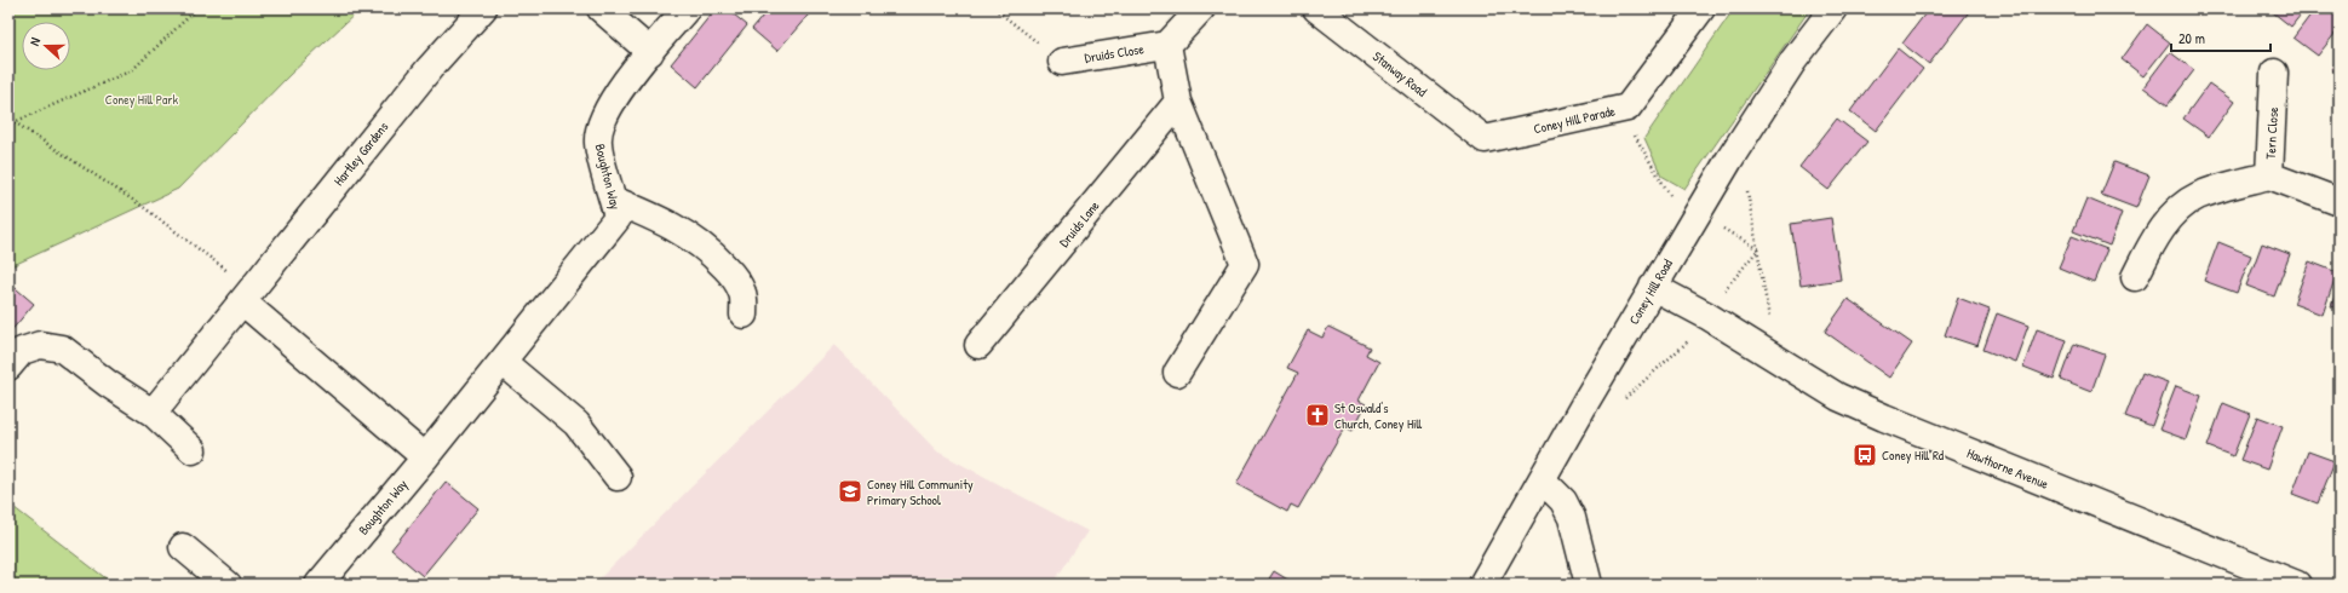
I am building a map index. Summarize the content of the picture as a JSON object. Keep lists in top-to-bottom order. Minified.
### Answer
{"streets":{"street":["Druids Close","Stanway Road","Coney Hill Parade","Tern Close","Hartley Gardens","Boughton Way","Druids Lane","Coney Hill Road","Hawthorne Avenue"]},"crossings":[["Stanway Road","Coney Hill Parade"],["Coney Hill Road","Hawthorne Avenue"]],"parks":["Coney Hill Park"],"places":{"church":["St Oswald's Church, Coney Hill"],"bus stop":["Coney Hill Rd"],"school or university":["Coney Hill Community Primary School"]},"scale_bar":"20 m","north":"left"}
